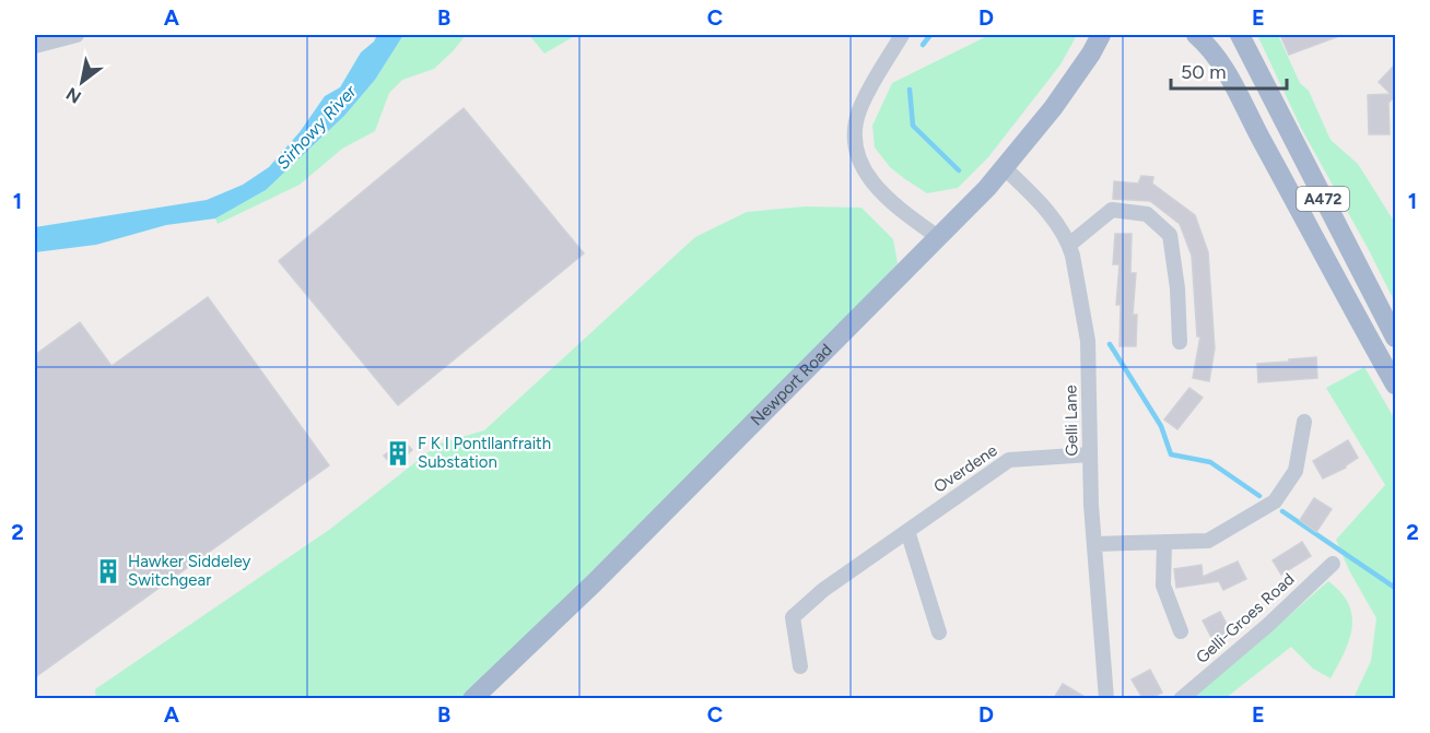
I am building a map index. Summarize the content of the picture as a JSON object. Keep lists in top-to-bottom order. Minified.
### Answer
{"streets":{"main road":["A472","Newport Road"],"street":["Gelli Lane","Overdene","Gelli-Groes Road"]},"crossings":[["Newport Road","Gelli Lane"],["Gelli Lane","Overdene"]],"water":["Sirhowy River"],"places":{"building":["F K I Pontllanfraith Substation","Hawker Siddeley Switchgear"]},"scale_bar":"50 m","north":"bottom left","grid":{"columns":["A","B","C","D","E"],"rows":["1","2"]}}
